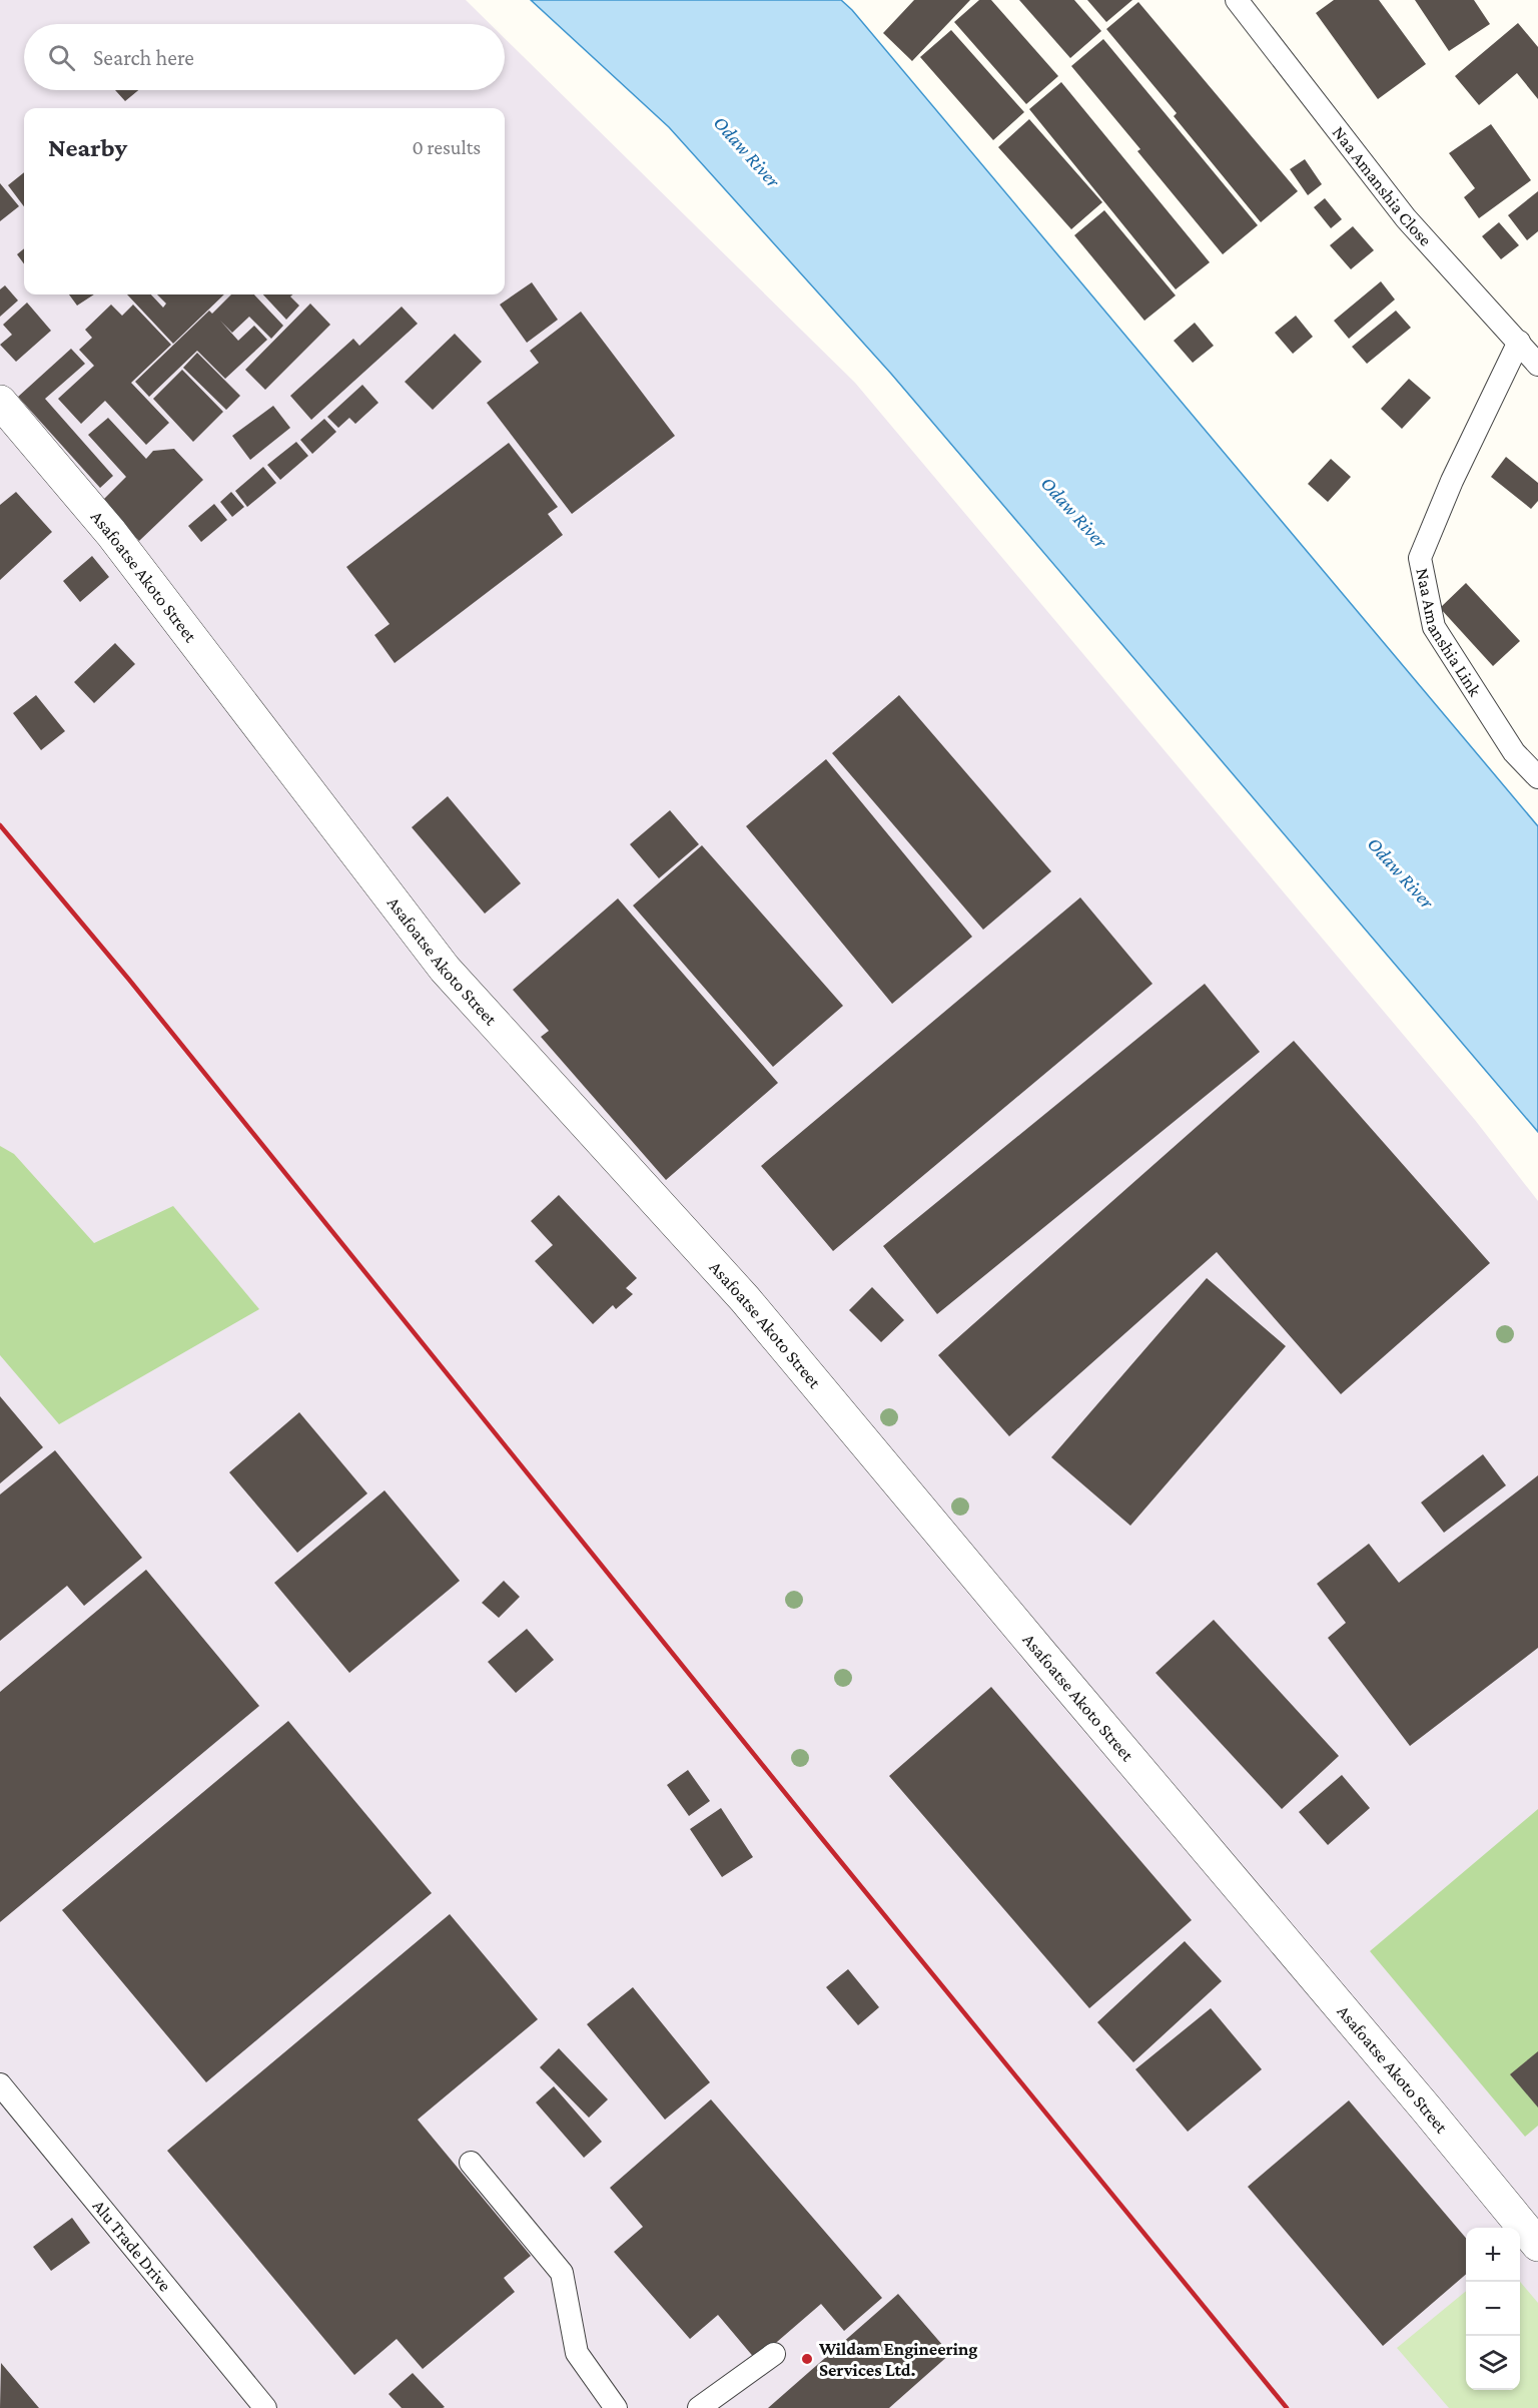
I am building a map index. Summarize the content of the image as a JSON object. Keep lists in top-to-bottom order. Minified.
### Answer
{"streets":{"street":["Asafoatse Akoto Street"],"lane":["Naa Amanshia Close","Naa Amanshia Link","Alu Trade Drive"]},"crossings":[["Naa Amanshia Close","Naa Amanshia Link"]],"water":["Odaw River"],"places":["Wildam Engineering Services Ltd."],"page":{"search":"Search here","heading":["Nearby","0 results"],"map_buttons":["+","−"]}}
